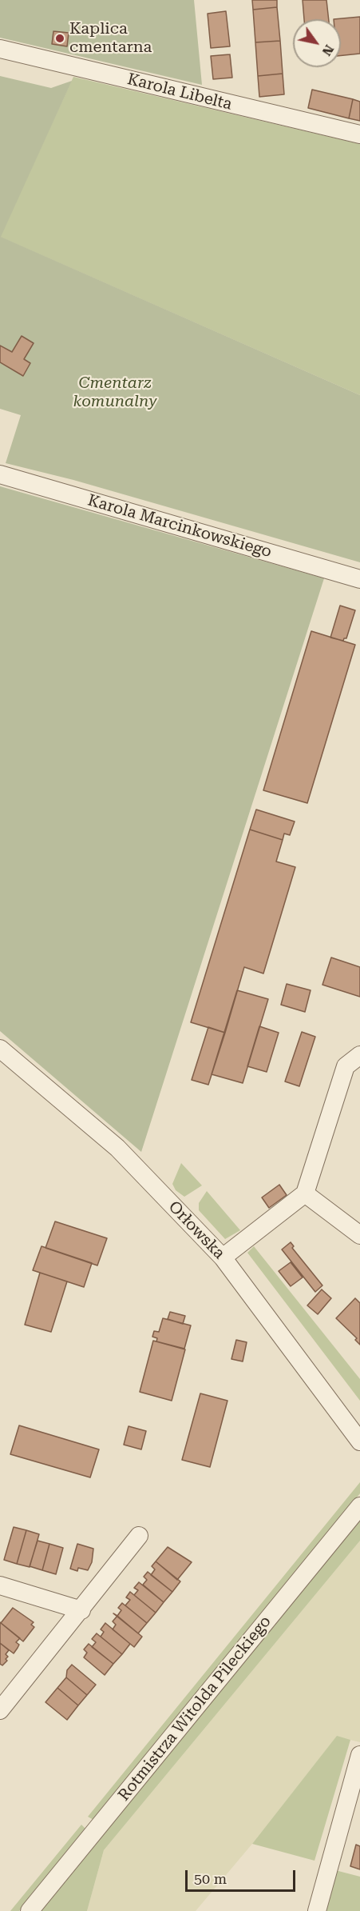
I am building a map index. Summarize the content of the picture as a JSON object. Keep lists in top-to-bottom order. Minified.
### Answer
{"streets":{"street":["Karola Libelta","Karola Marcinkowskiego","Orłowska","Rotmistrza Witolda Pileckiego"]},"parks":["Cmentarz komunalny"],"places":["Kaplica cmentarna"],"scale_bar":"50 m","north":"bottom right"}
